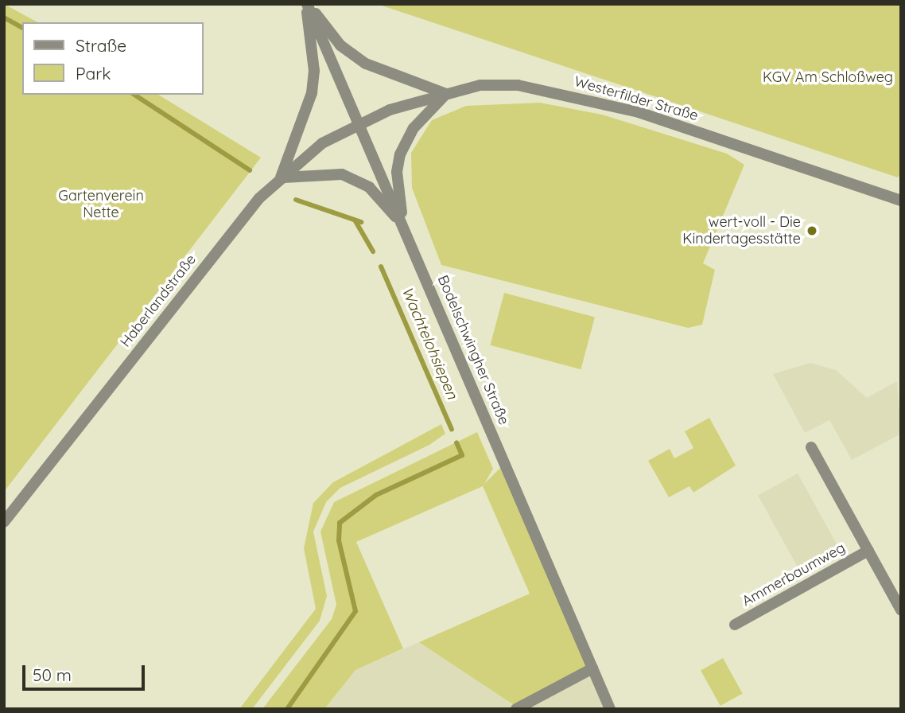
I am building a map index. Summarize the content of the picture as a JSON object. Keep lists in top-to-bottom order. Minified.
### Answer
{"streets":{"street":["Westerfilder Straße","Haberlandstraße","Bodelschwingher Straße","Ammerbaumweg"]},"crossings":[["Westerfilder Straße","Haberlandstraße"],["Westerfilder Straße","Bodelschwingher Straße"],["Haberlandstraße","Bodelschwingher Straße"]],"water":["Wachtelohsiepen"],"parks":["KGV Am Schloßweg","Gartenverein Nette"],"places":["wert-voll - Die Kindertagesstätte"],"legend":["Straße","Park"],"scale_bar":"50 m"}
